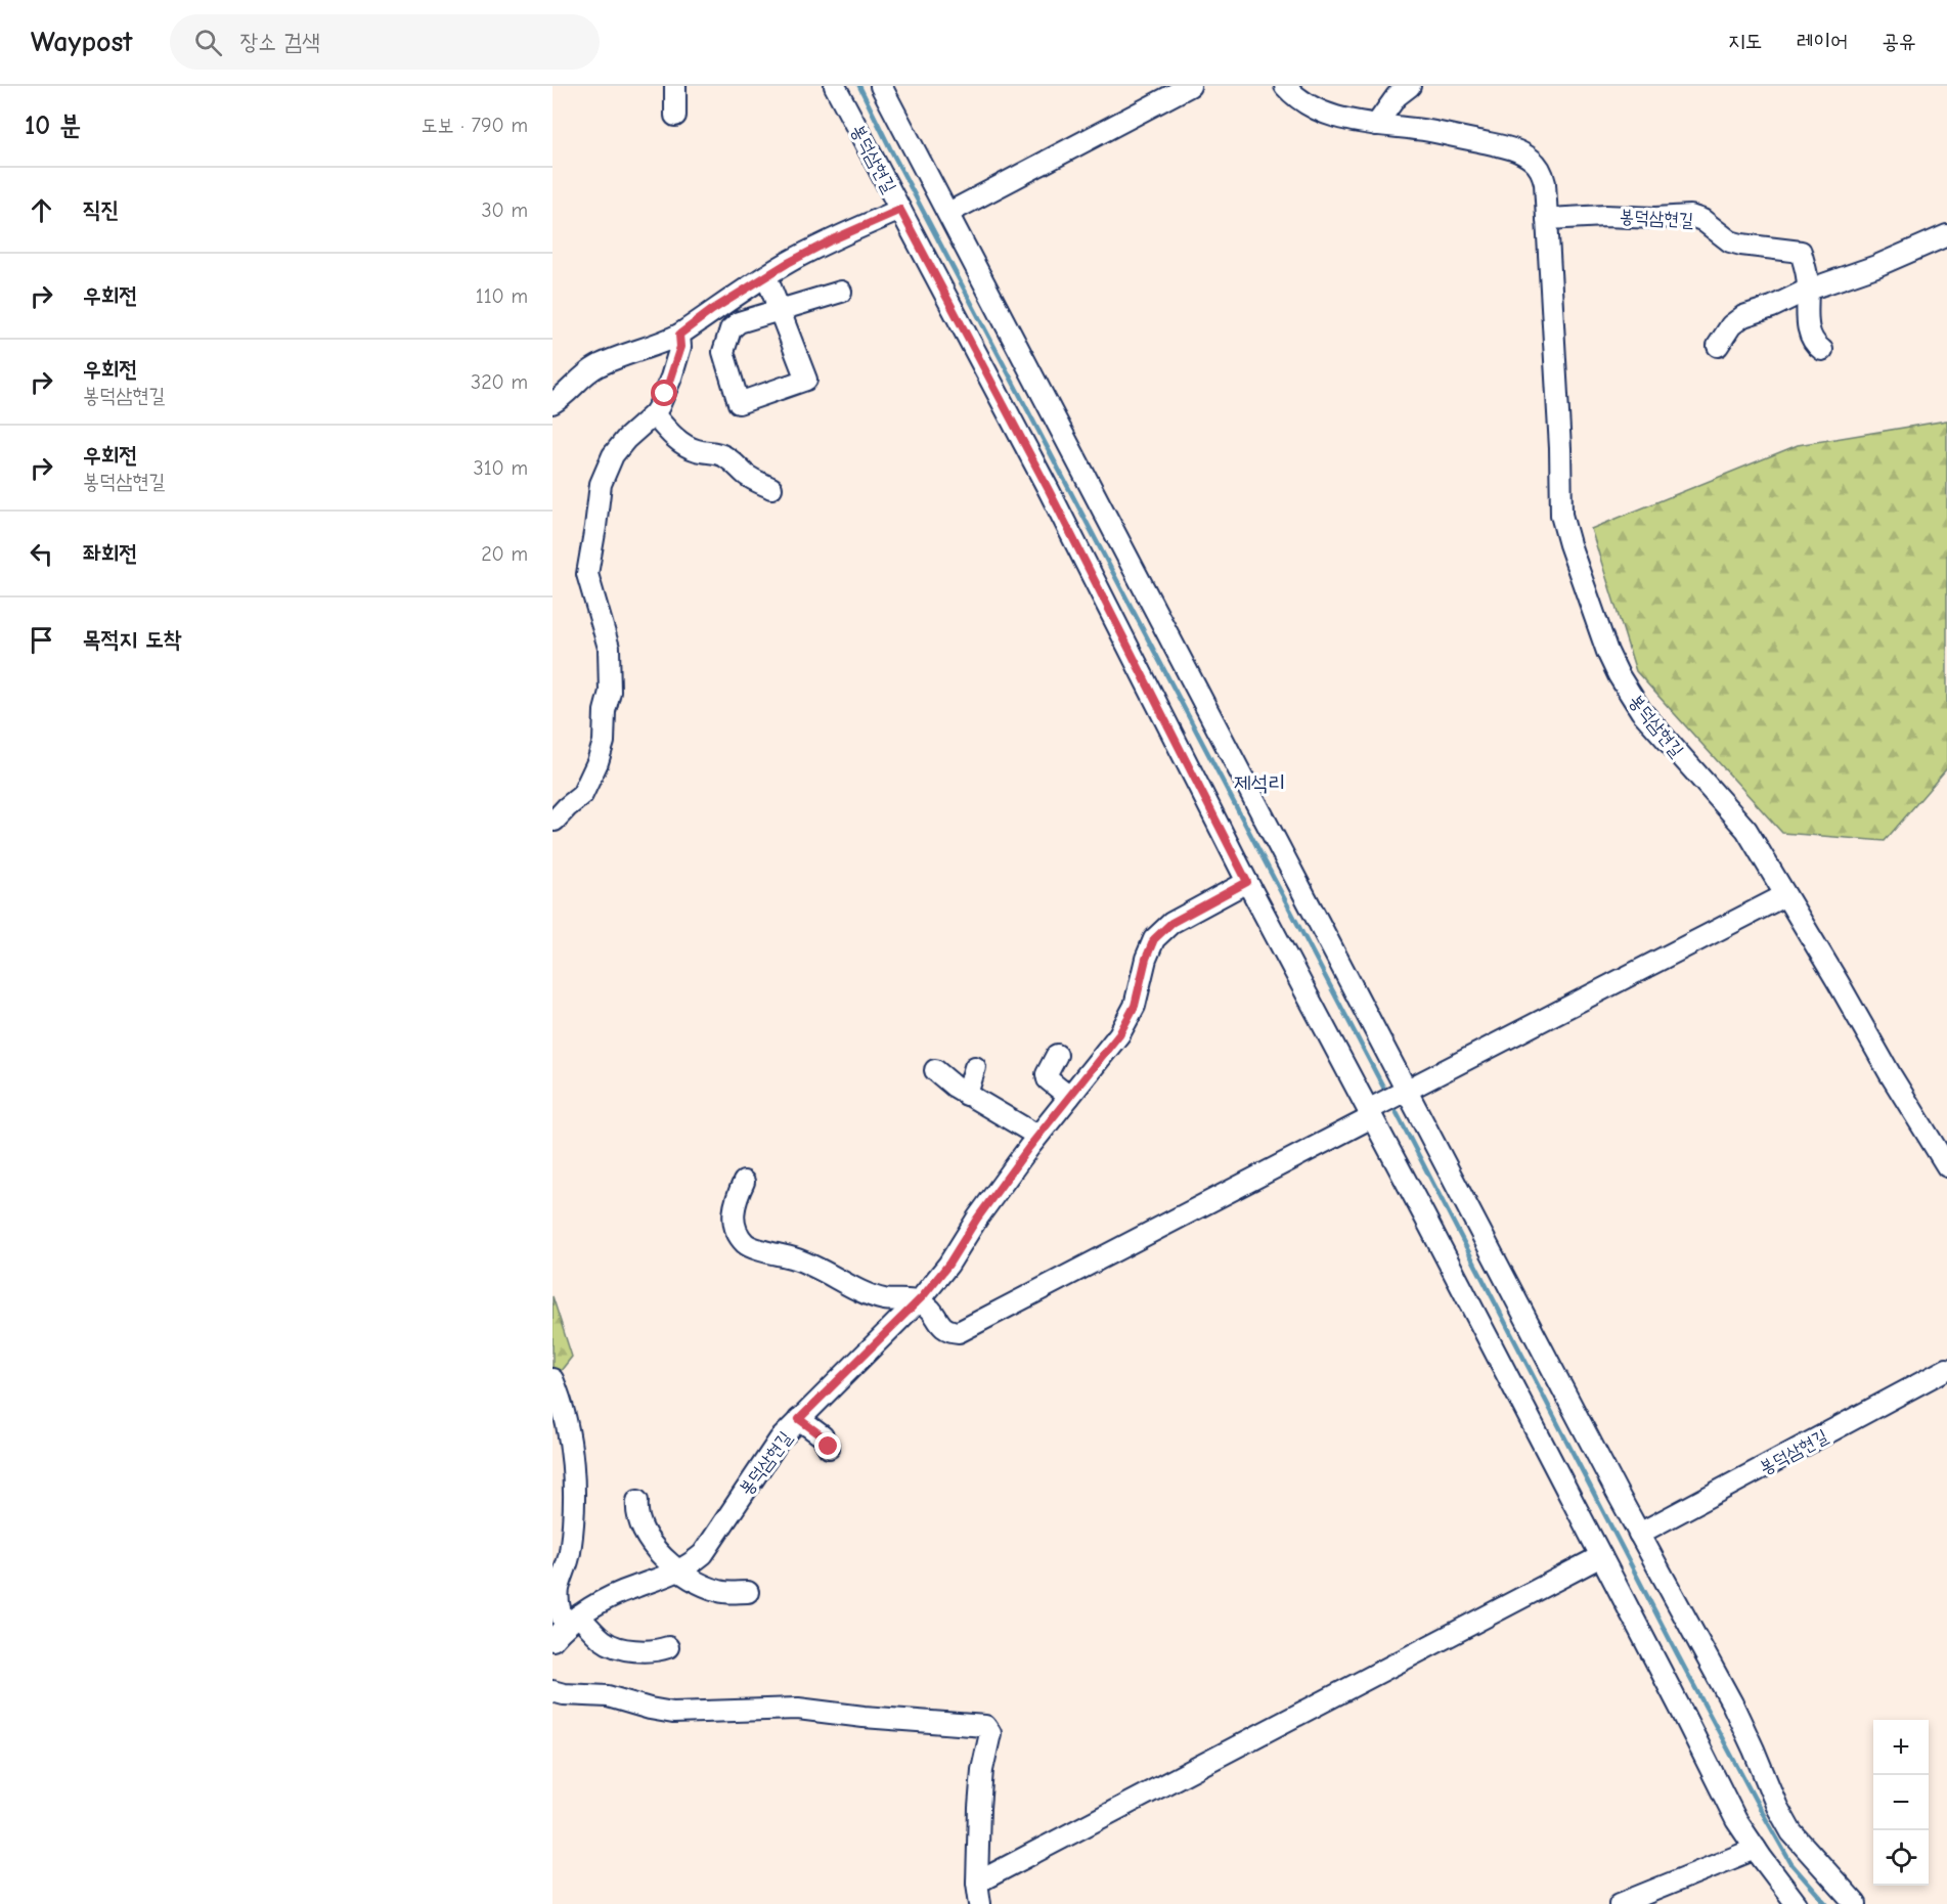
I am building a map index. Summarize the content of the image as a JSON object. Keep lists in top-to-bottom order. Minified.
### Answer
{"streets":{"street":["봉덕삼현길"]},"districts":["제석리"],"page":{"header":"Waypost","search":"장소 검색","nav":["지도","레이어","공유"],"heading":["10 분","도보 · 790 m"],"list":[["직진","30 m"],["우회전","110 m"],["우회전","봉덕삼현길","320 m"],["우회전","봉덕삼현길","310 m"],["좌회전","20 m"],"목적지 도착"],"map_buttons":["+","−"]}}
